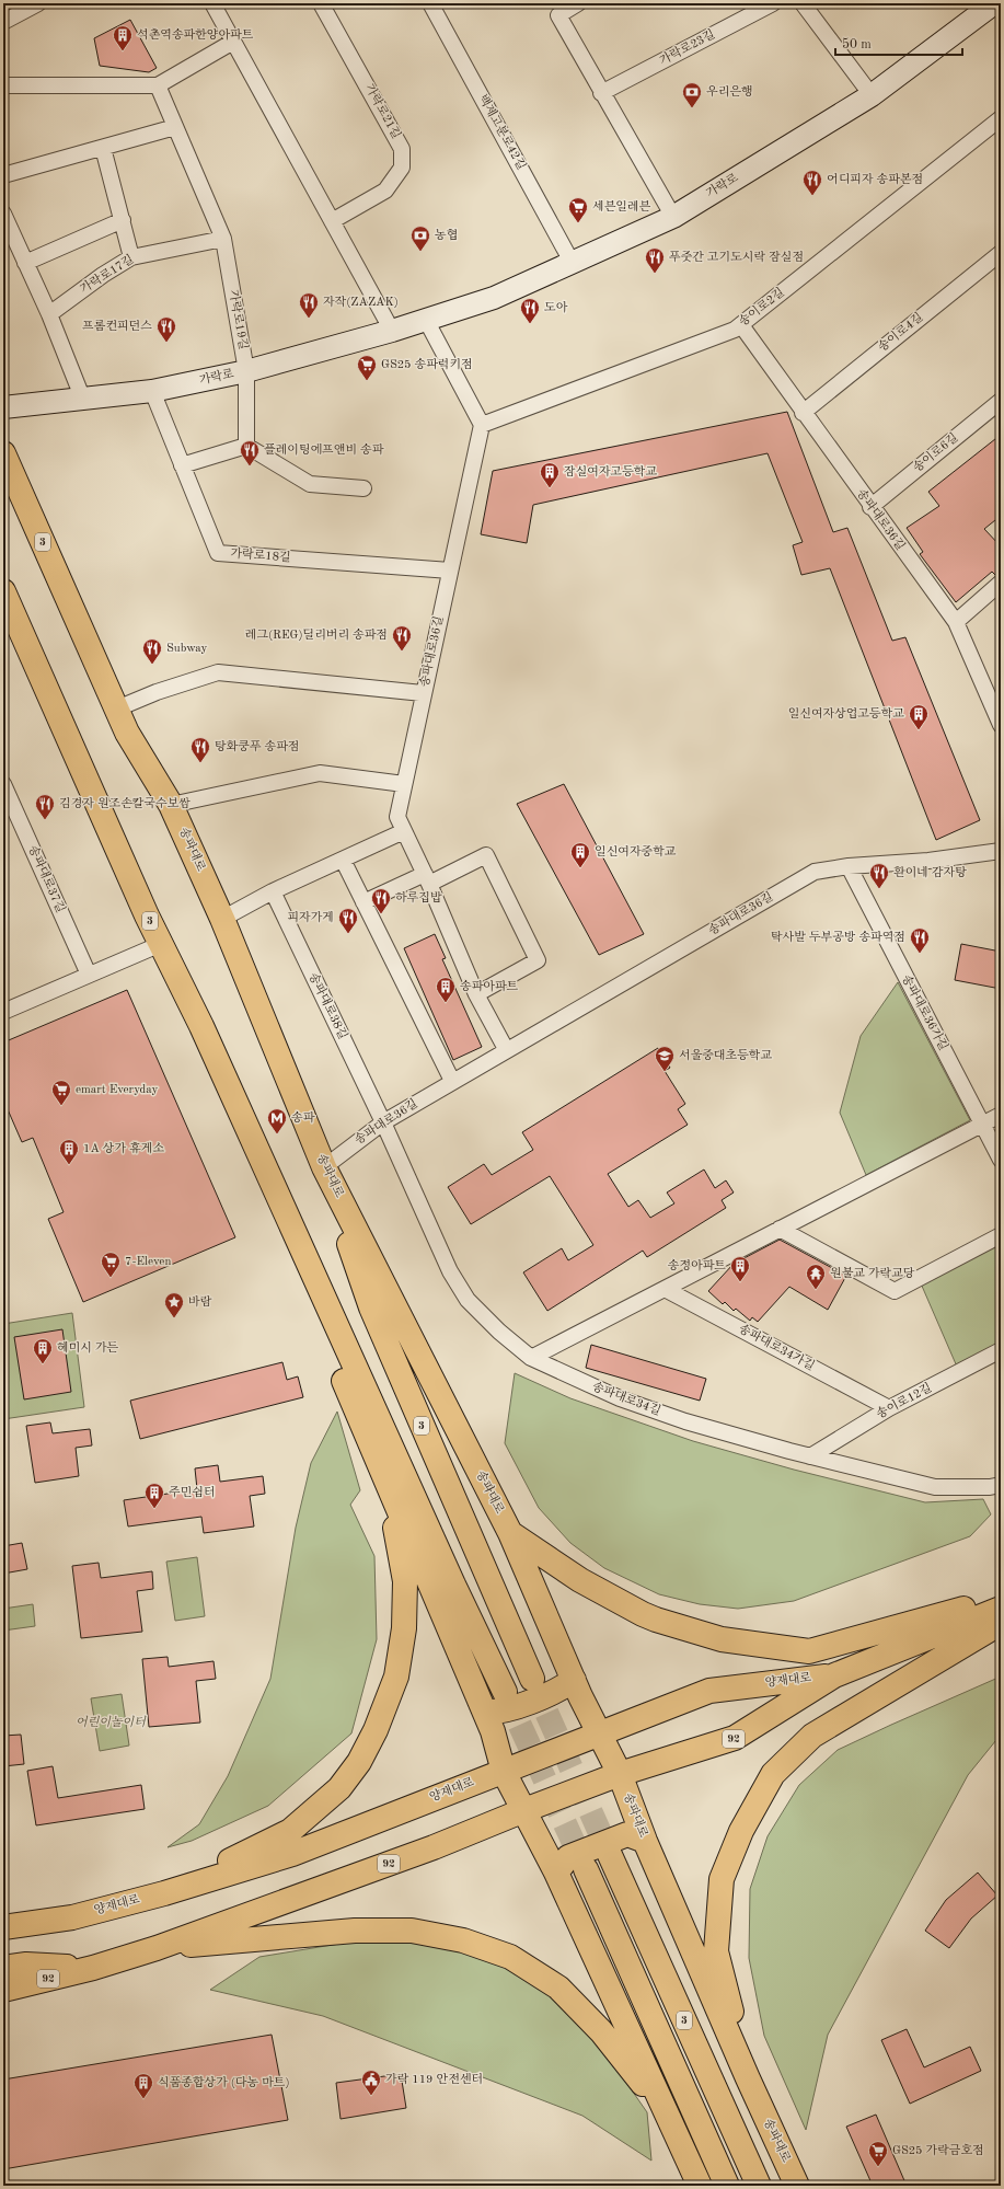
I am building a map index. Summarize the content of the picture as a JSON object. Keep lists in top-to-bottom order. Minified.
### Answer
{"streets":{"main road":["3","송파대로","양재대로","92"],"street":["가락로23길","가락로21길","백제고분로42길","가락로","가락로17길","송이로2길","가락로19길","송이로4길","송이로6길","송파대로36길","가락로18길","송파대로37길","송파대로38길","송파대로36가길","송파대로34가길","송파대로34길","송이로12길"]},"crossings":[["백제고분로42길","가락로"],["가락로","가락로19길"],["가락로","가락로18길"],["가락로17길","가락로19길"],["송이로2길","송파대로36길"],["송이로4길","송파대로36길"],["송이로6길","송파대로36길"],["송파대로36길","3"],["송파대로36길","가락로18길"],["송파대로36길","송파대로"],["송파대로36길","송파대로38길"],["송파대로36길","송파대로36가길"],["송파대로36길","송파대로34길"],["3","송파대로"],["송파대로","양재대로"],["송파대로38길","송파대로34길"],["송파대로34가길","송이로12길"],["송파대로34길","송이로12길"]],"parks":["어린이놀이터"],"places":{"building":["석촌역송파한양아파트","잠실여자고등학교","일신여자상업고등학교","일신여자중학교","송파아파트","1A 상가 휴게소","송정아파트","헤미시 가든","주민쉼터","식품종합상가 (다농 마트)"],"bank":["우리은행","농협"],"restaurant":["어디피자 송파본점","푸줏간 고기도시락 잠실점","자작(ZAZAK)","도아","프롬컨피던스","플레이팅에프앤비 송파","레그(REG)딜리버리 송파점","Subway","탕화쿵푸 송파점","김경자 원조손칼국수보쌈","환이네 감자탕","하루집밥","피자가게","탁사발 두부공방 송파역점"],"supermarket":["세븐일레븐","GS25 송파럭키점","emart Everyday","7-Eleven","GS25 가락금호점"],"school or university":["서울중대초등학교"],"metro station":["송파"],"temple":["원불교 가락교당"],"place":["바람"],"public building":["가락 119 안전센터"]},"scale_bar":"50 m"}
